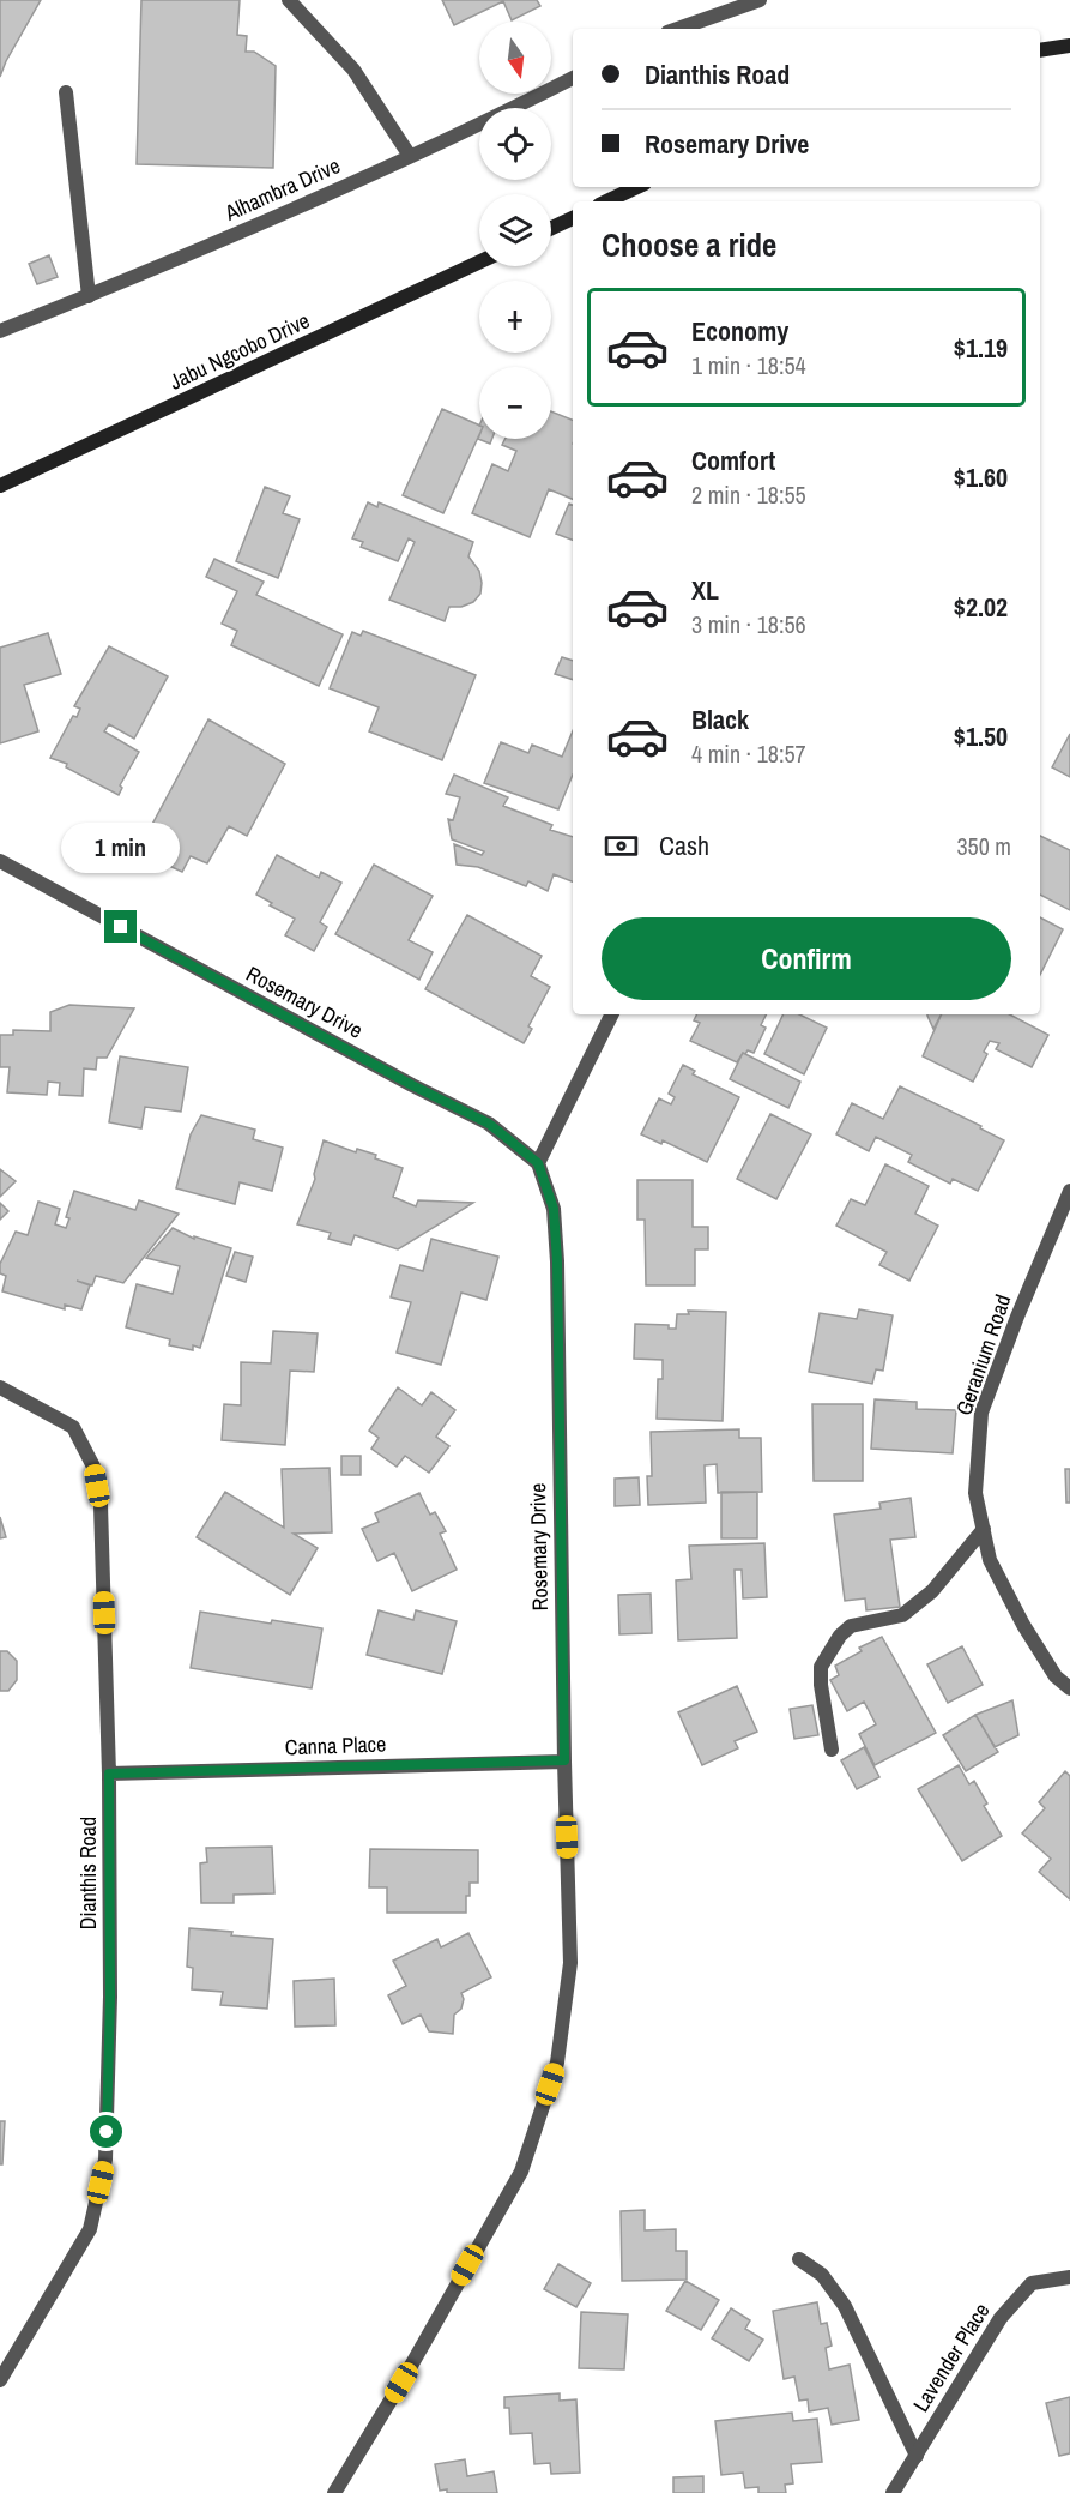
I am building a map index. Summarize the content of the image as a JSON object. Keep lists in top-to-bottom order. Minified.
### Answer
{"streets":{"main road":["Jabu Ngcobo Drive"],"street":["Alhambra Drive","Rosemary Drive","Geranium Road","Canna Place","Dianthis Road","Lavender Place"]},"crossings":[["Rosemary Drive","Canna Place"],["Canna Place","Dianthis Road"]],"north":"bottom","page":{"map_buttons":["+","−"],"banner":["Dianthis Road","Rosemary Drive"],"heading":"Choose a ride","list":[{"name":"Economy","note":"1 min · 18:54","value":"$1.19"},{"name":"Comfort","note":"2 min · 18:55","value":"$1.60"},{"name":"XL","note":"3 min · 18:56","value":"$2.02"},{"name":"Black","note":"4 min · 18:57","value":"$1.50"}],"pay":["Cash","350 m"],"bubble":"1 min","buttons":"Confirm"}}
